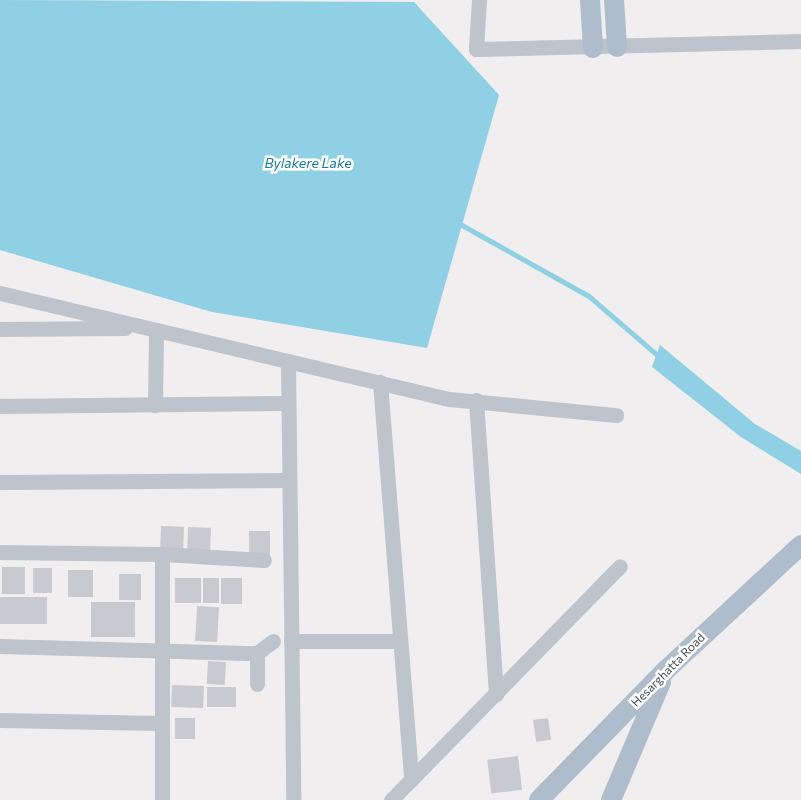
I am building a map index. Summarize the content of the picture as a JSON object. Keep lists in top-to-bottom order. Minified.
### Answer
{"streets":{"main road":["Hesarghatta Road"]},"water":["Bylakere Lake"]}
